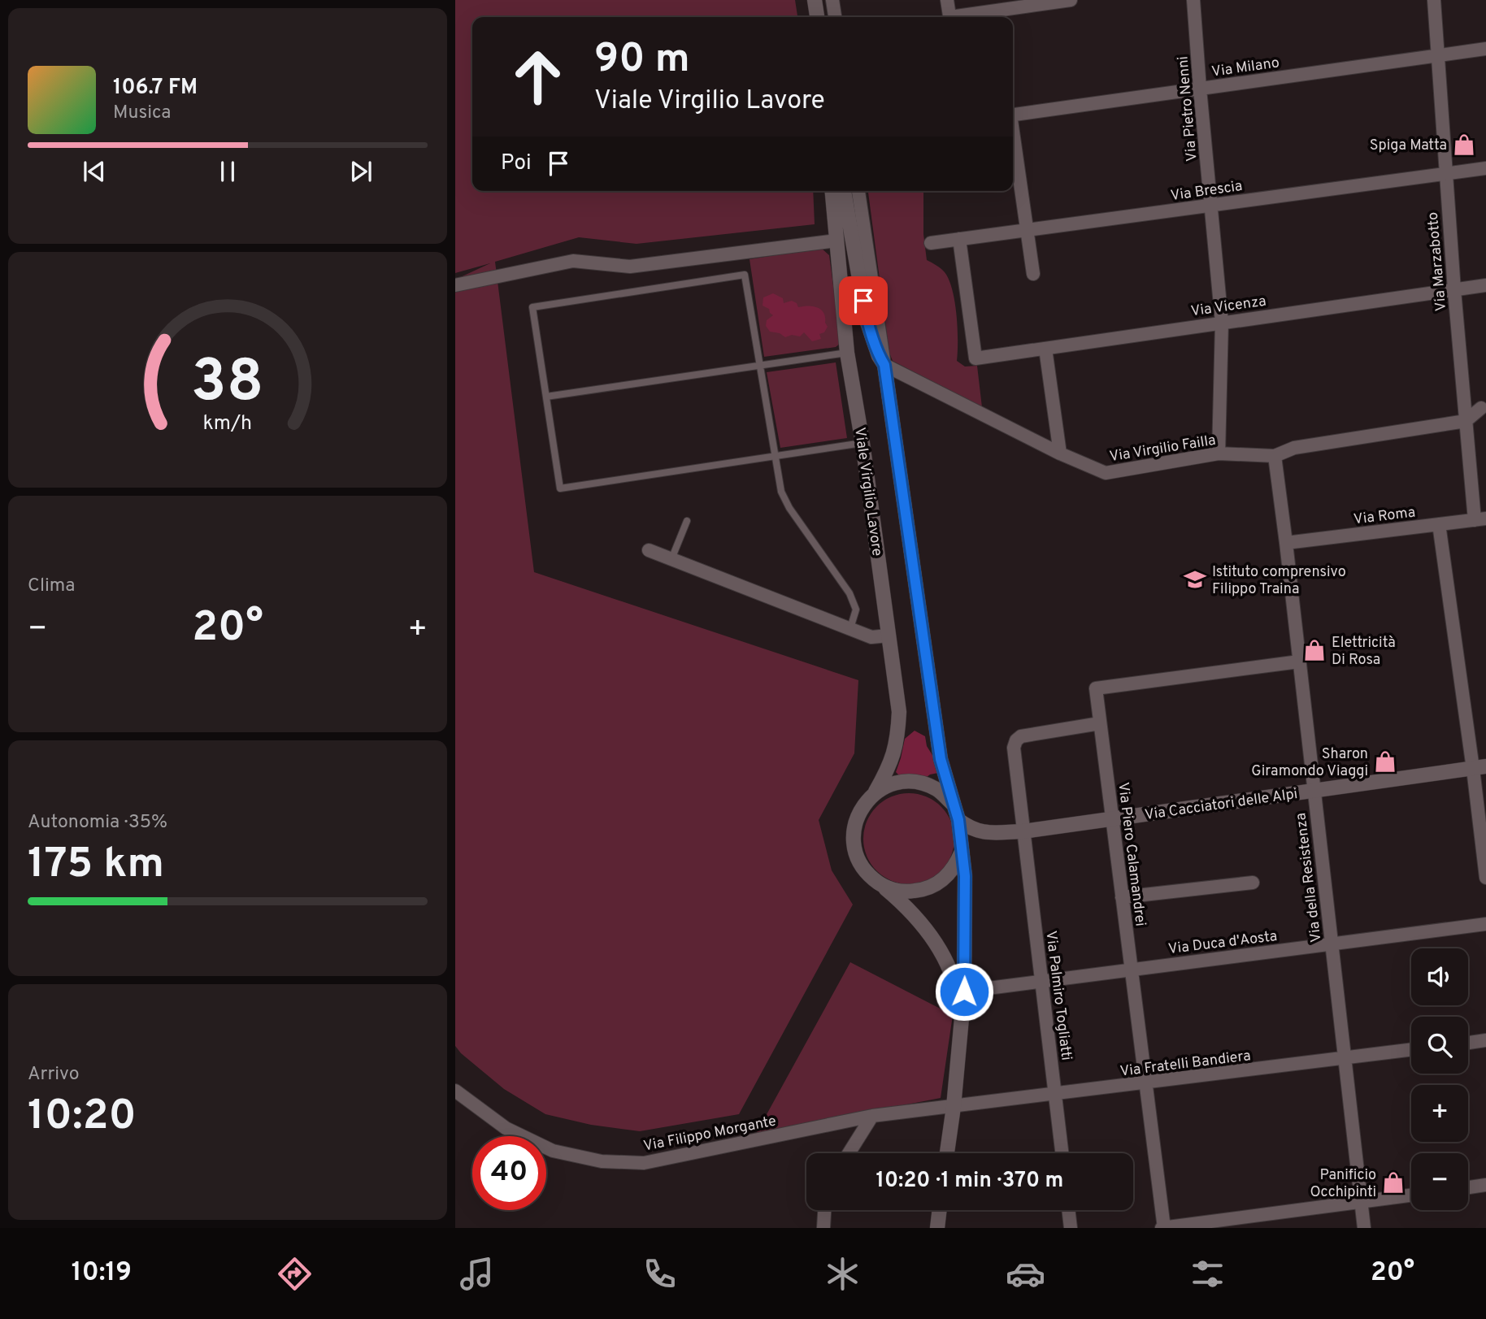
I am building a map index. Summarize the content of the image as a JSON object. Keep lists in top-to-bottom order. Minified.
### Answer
{"streets":{"street":["Via Milano","Via Pietro Nenni","Via Brescia","Via Marzabotto","Via Vicenza","Via Virgilio Failla","Viale Virgilio Lavore","Via Roma","Via Cacciatori delle Alpi","Via Piero Calamandrei","Via della Resistenza","Via Duca d'Aosta","Via Palmiro Togliatti","Via Fratelli Bandiera","Via Filippo Morgante"]},"crossings":[["Via Milano","Via Pietro Nenni"],["Via Milano","Via Marzabotto"],["Via Pietro Nenni","Via Brescia"],["Via Pietro Nenni","Via Vicenza"],["Via Pietro Nenni","Via Virgilio Failla"],["Via Brescia","Via Marzabotto"],["Via Brescia","Via Vicenza"],["Via Marzabotto","Via Vicenza"],["Via Marzabotto","Via Virgilio Failla"],["Via Marzabotto","Via Roma"],["Via Virgilio Failla","Via della Resistenza"],["Viale Virgilio Lavore","Via Cacciatori delle Alpi"],["Via Roma","Via della Resistenza"],["Via Cacciatori delle Alpi","Via Piero Calamandrei"],["Via Cacciatori delle Alpi","Via della Resistenza"],["Via Cacciatori delle Alpi","Via Palmiro Togliatti"],["Via Piero Calamandrei","Via della Resistenza"],["Via Piero Calamandrei","Via Duca d'Aosta"],["Via Piero Calamandrei","Via Palmiro Togliatti"],["Via Piero Calamandrei","Via Fratelli Bandiera"],["Via della Resistenza","Via Duca d'Aosta"],["Via della Resistenza","Via Fratelli Bandiera"],["Via Duca d'Aosta","Via Palmiro Togliatti"],["Via Palmiro Togliatti","Via Fratelli Bandiera"],["Via Fratelli Bandiera","Via Filippo Morgante"]],"places":{"shop":["Spiga Matta","Elettricità Di Rosa","Sharon Giramondo Viaggi","Panificio Occhipinti"],"school or university":["Istituto comprensivo Filippo Traina"]},"page":{"turn":["90 m","Viale Virgilio Lavore"],"song":["106.7 FM","Musica"],"then":"Poi","tile":["Clima",["Autonomia · 35%","175 km"],["Arrivo","10:20"]],"heat":["−","20°","+"],"map_buttons":["+","−"],"limit":"40","trip":"10:20 · 1 min · 370 m","tabs":["10:19","20°"],"gauge":["38","km/h"]}}
